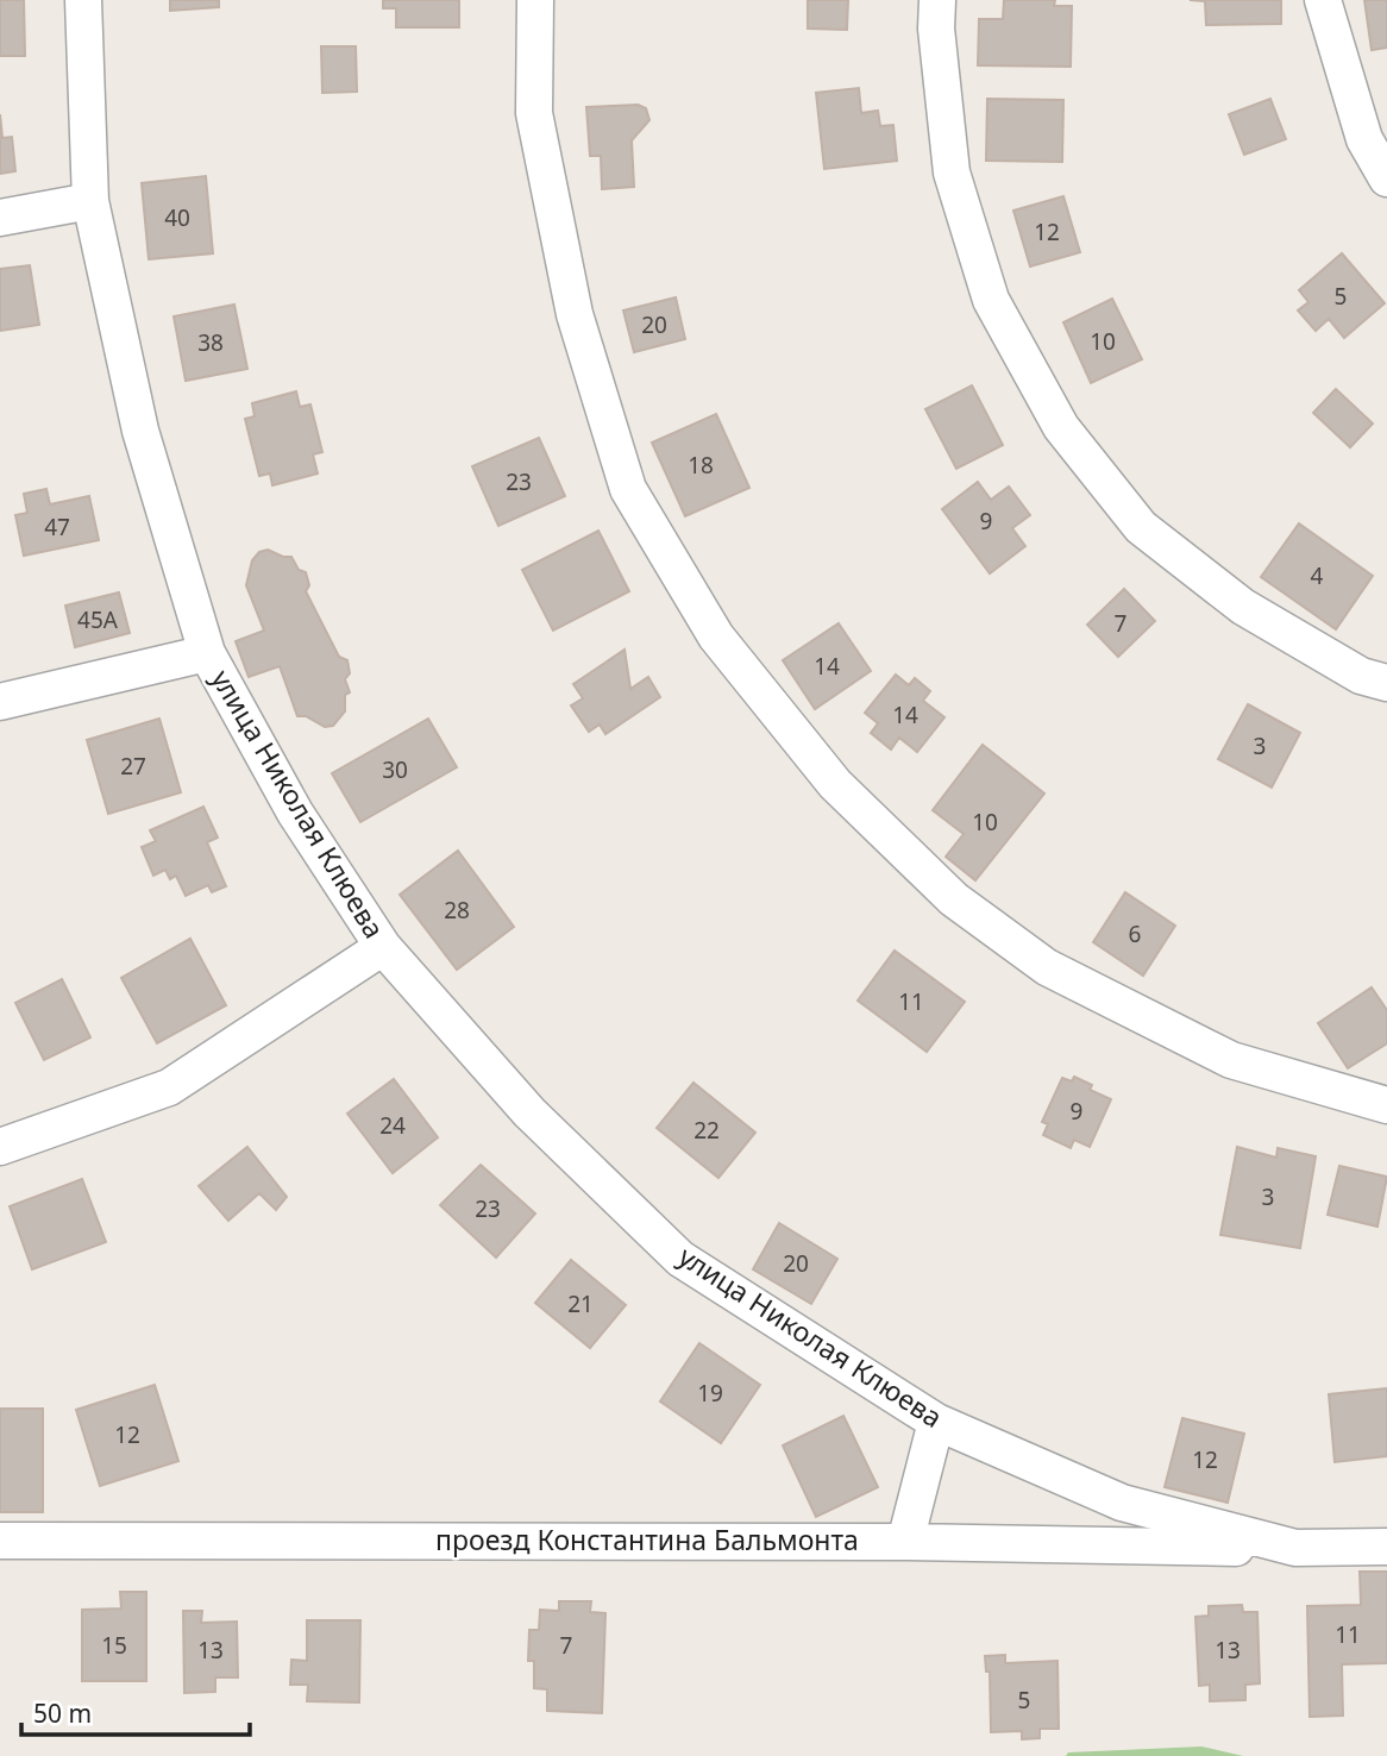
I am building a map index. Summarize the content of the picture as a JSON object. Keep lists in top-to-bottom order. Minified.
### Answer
{"streets":{"street":["улица Николая Клюева","проезд Константина Бальмонта"]},"crossings":[["улица Николая Клюева","проезд Константина Бальмонта"]],"house_numbers":["40","12","5","20","10","38","18","23","9","47","4","45А","7","14","14","3","27","30","10","28","6","11","9","24","22","3","23","20","21","19","12","12","11","15","7","13","13","5"],"scale_bar":"50 m"}
